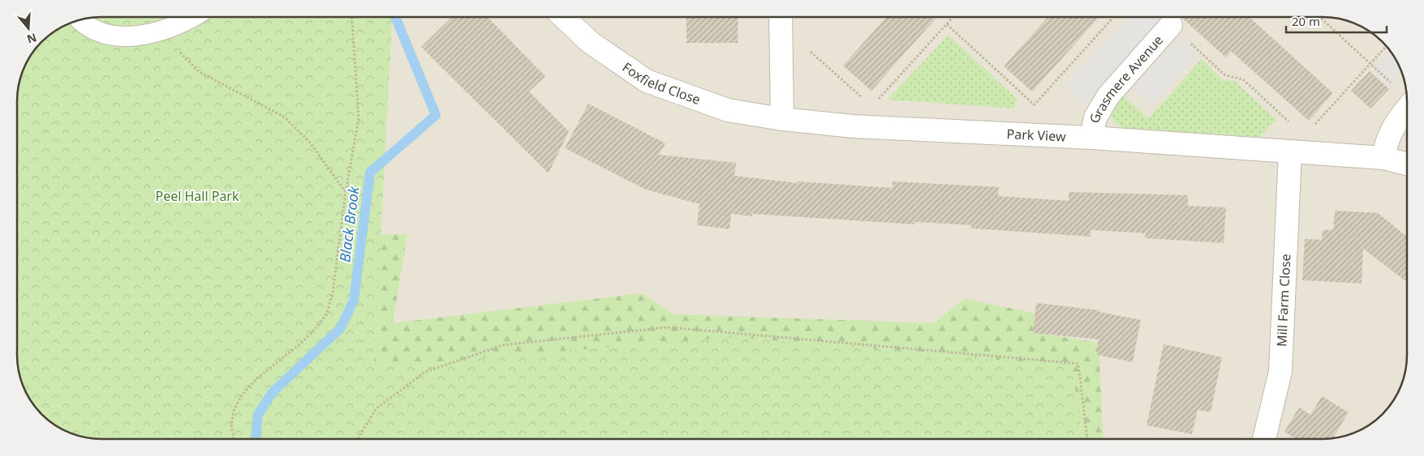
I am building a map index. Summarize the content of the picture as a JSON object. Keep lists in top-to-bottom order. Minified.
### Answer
{"streets":{"street":["Grasmere Avenue","Foxfield Close","Park View","Mill Farm Close"]},"crossings":[["Grasmere Avenue","Park View"],["Foxfield Close","Park View"],["Park View","Mill Farm Close"]],"water":["Black Brook"],"parks":["Peel Hall Park"],"scale_bar":"20 m","north":"bottom"}
